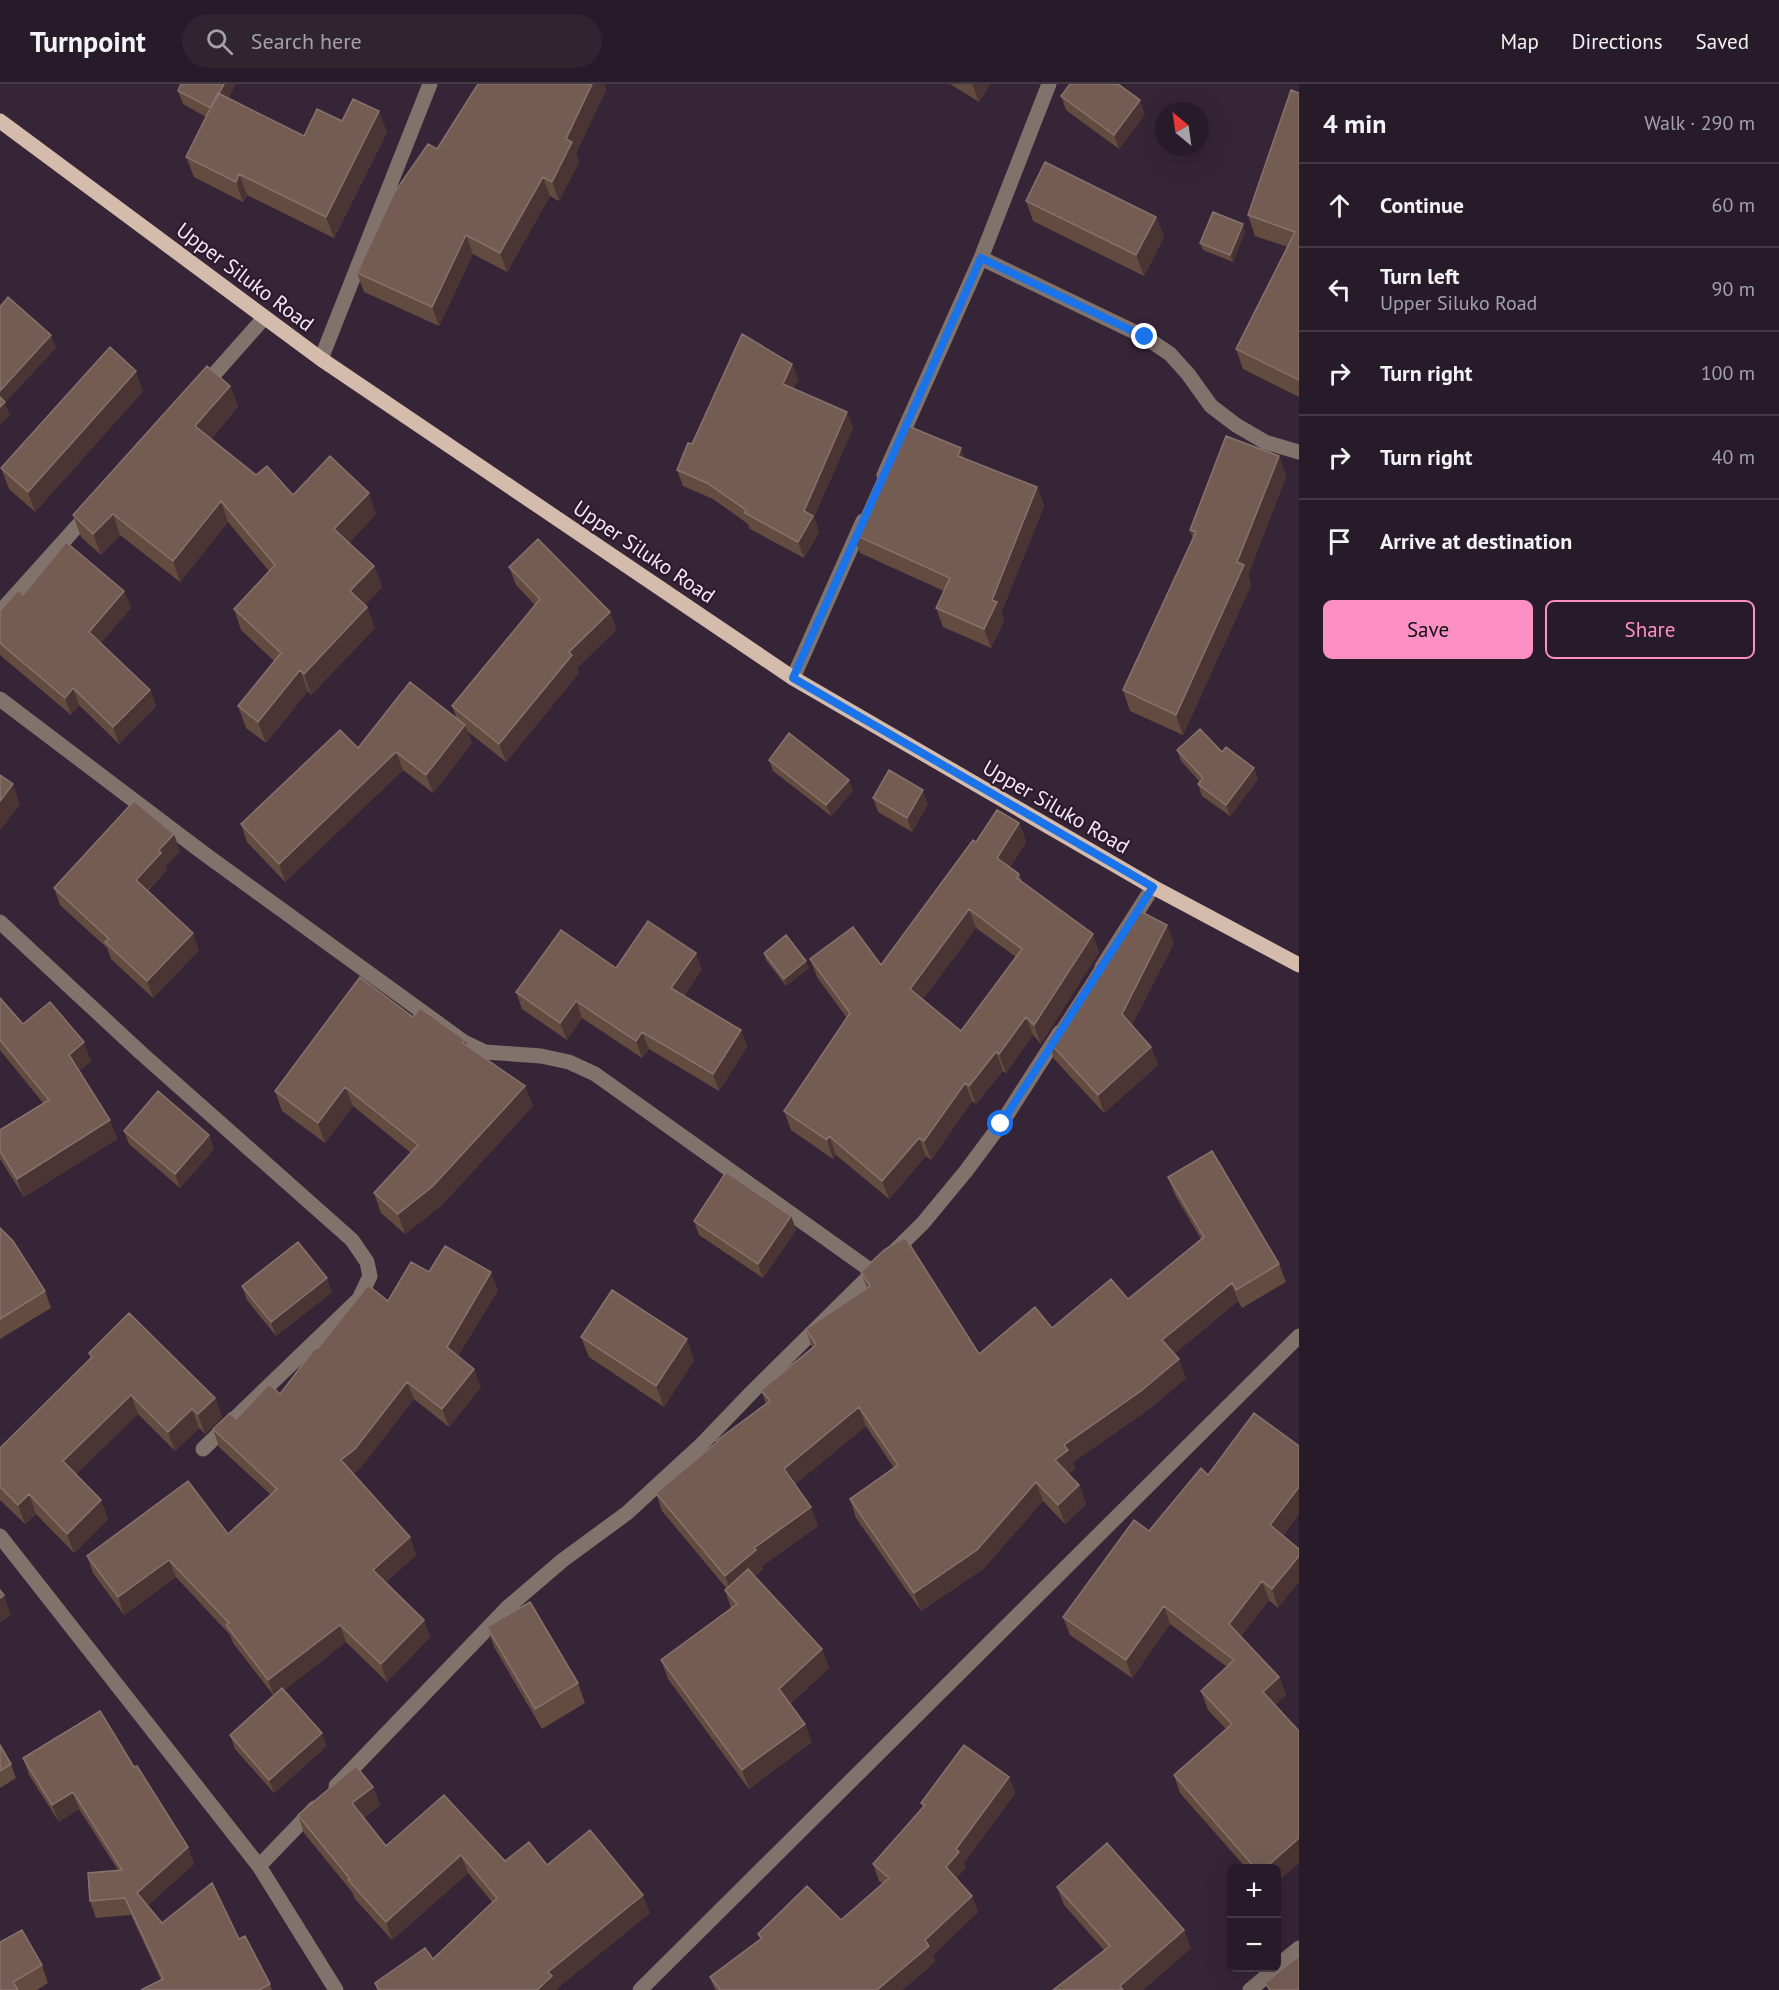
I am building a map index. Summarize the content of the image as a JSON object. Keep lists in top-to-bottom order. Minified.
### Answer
{"streets":{"main road":["Upper Siluko Road"]},"north":"top left","page":{"header":"Turnpoint","search":"Search here","nav":["Map","Directions","Saved"],"heading":["4 min","Walk · 290 m"],"list":[["Continue","60 m"],["Turn left","Upper Siluko Road","90 m"],["Turn right","100 m"],["Turn right","40 m"],"Arrive at destination"],"buttons":["Save","Share"],"map_buttons":["+","−"]}}
